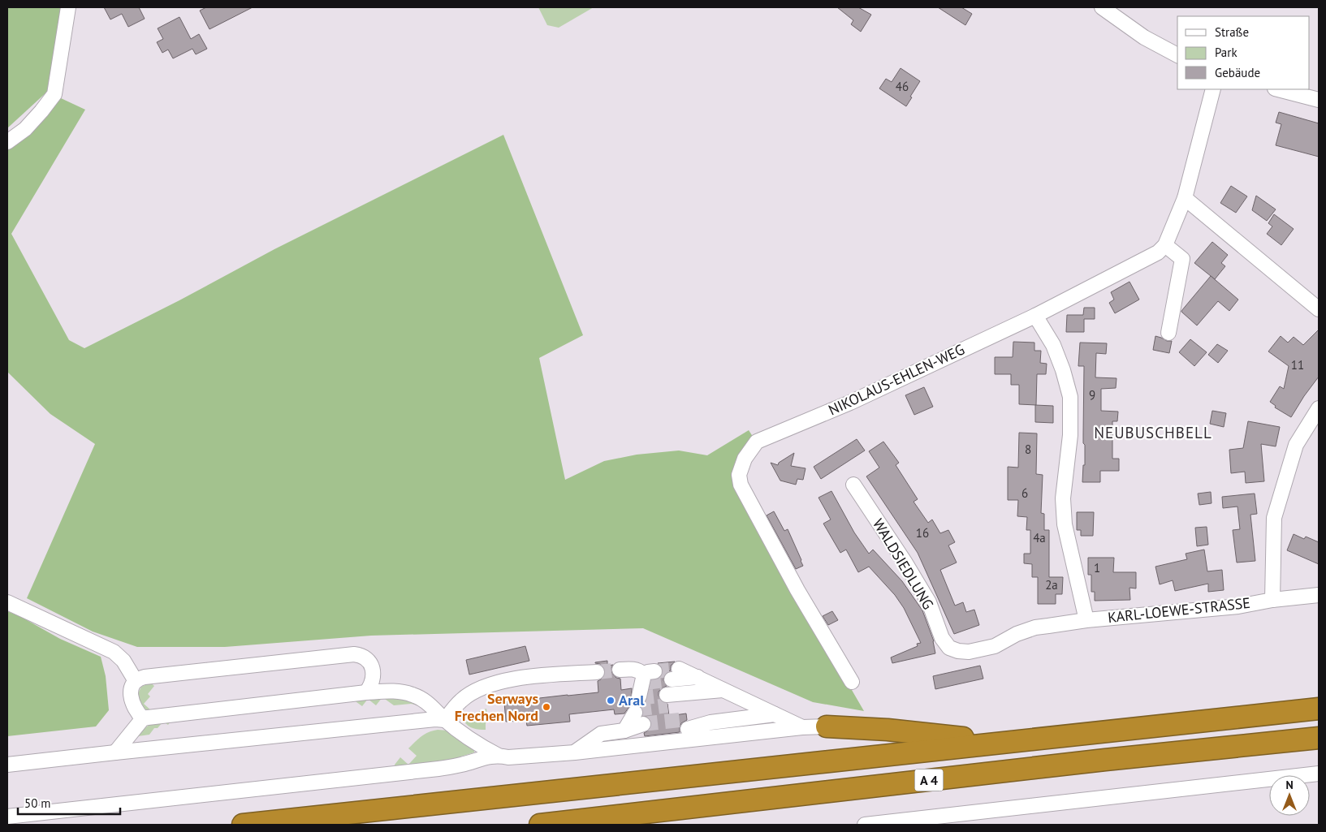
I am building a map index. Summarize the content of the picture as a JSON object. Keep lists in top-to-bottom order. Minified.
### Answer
{"streets":{"highway":["A 4"],"street":["NIKOLAUS-EHLEN-WEG","WALDSIEDLUNG","KARL-LOEWE-STRASSE"]},"crossings":[["WALDSIEDLUNG","KARL-LOEWE-STRASSE"]],"districts":["NEUBUSCHBELL"],"places":["Aral","Serways Frechen Nord"],"house_numbers":["46","11","9","8","6","16","4a","1","2a"],"legend":["Straße","Park","Gebäude"],"scale_bar":"50 m","north":"top"}
